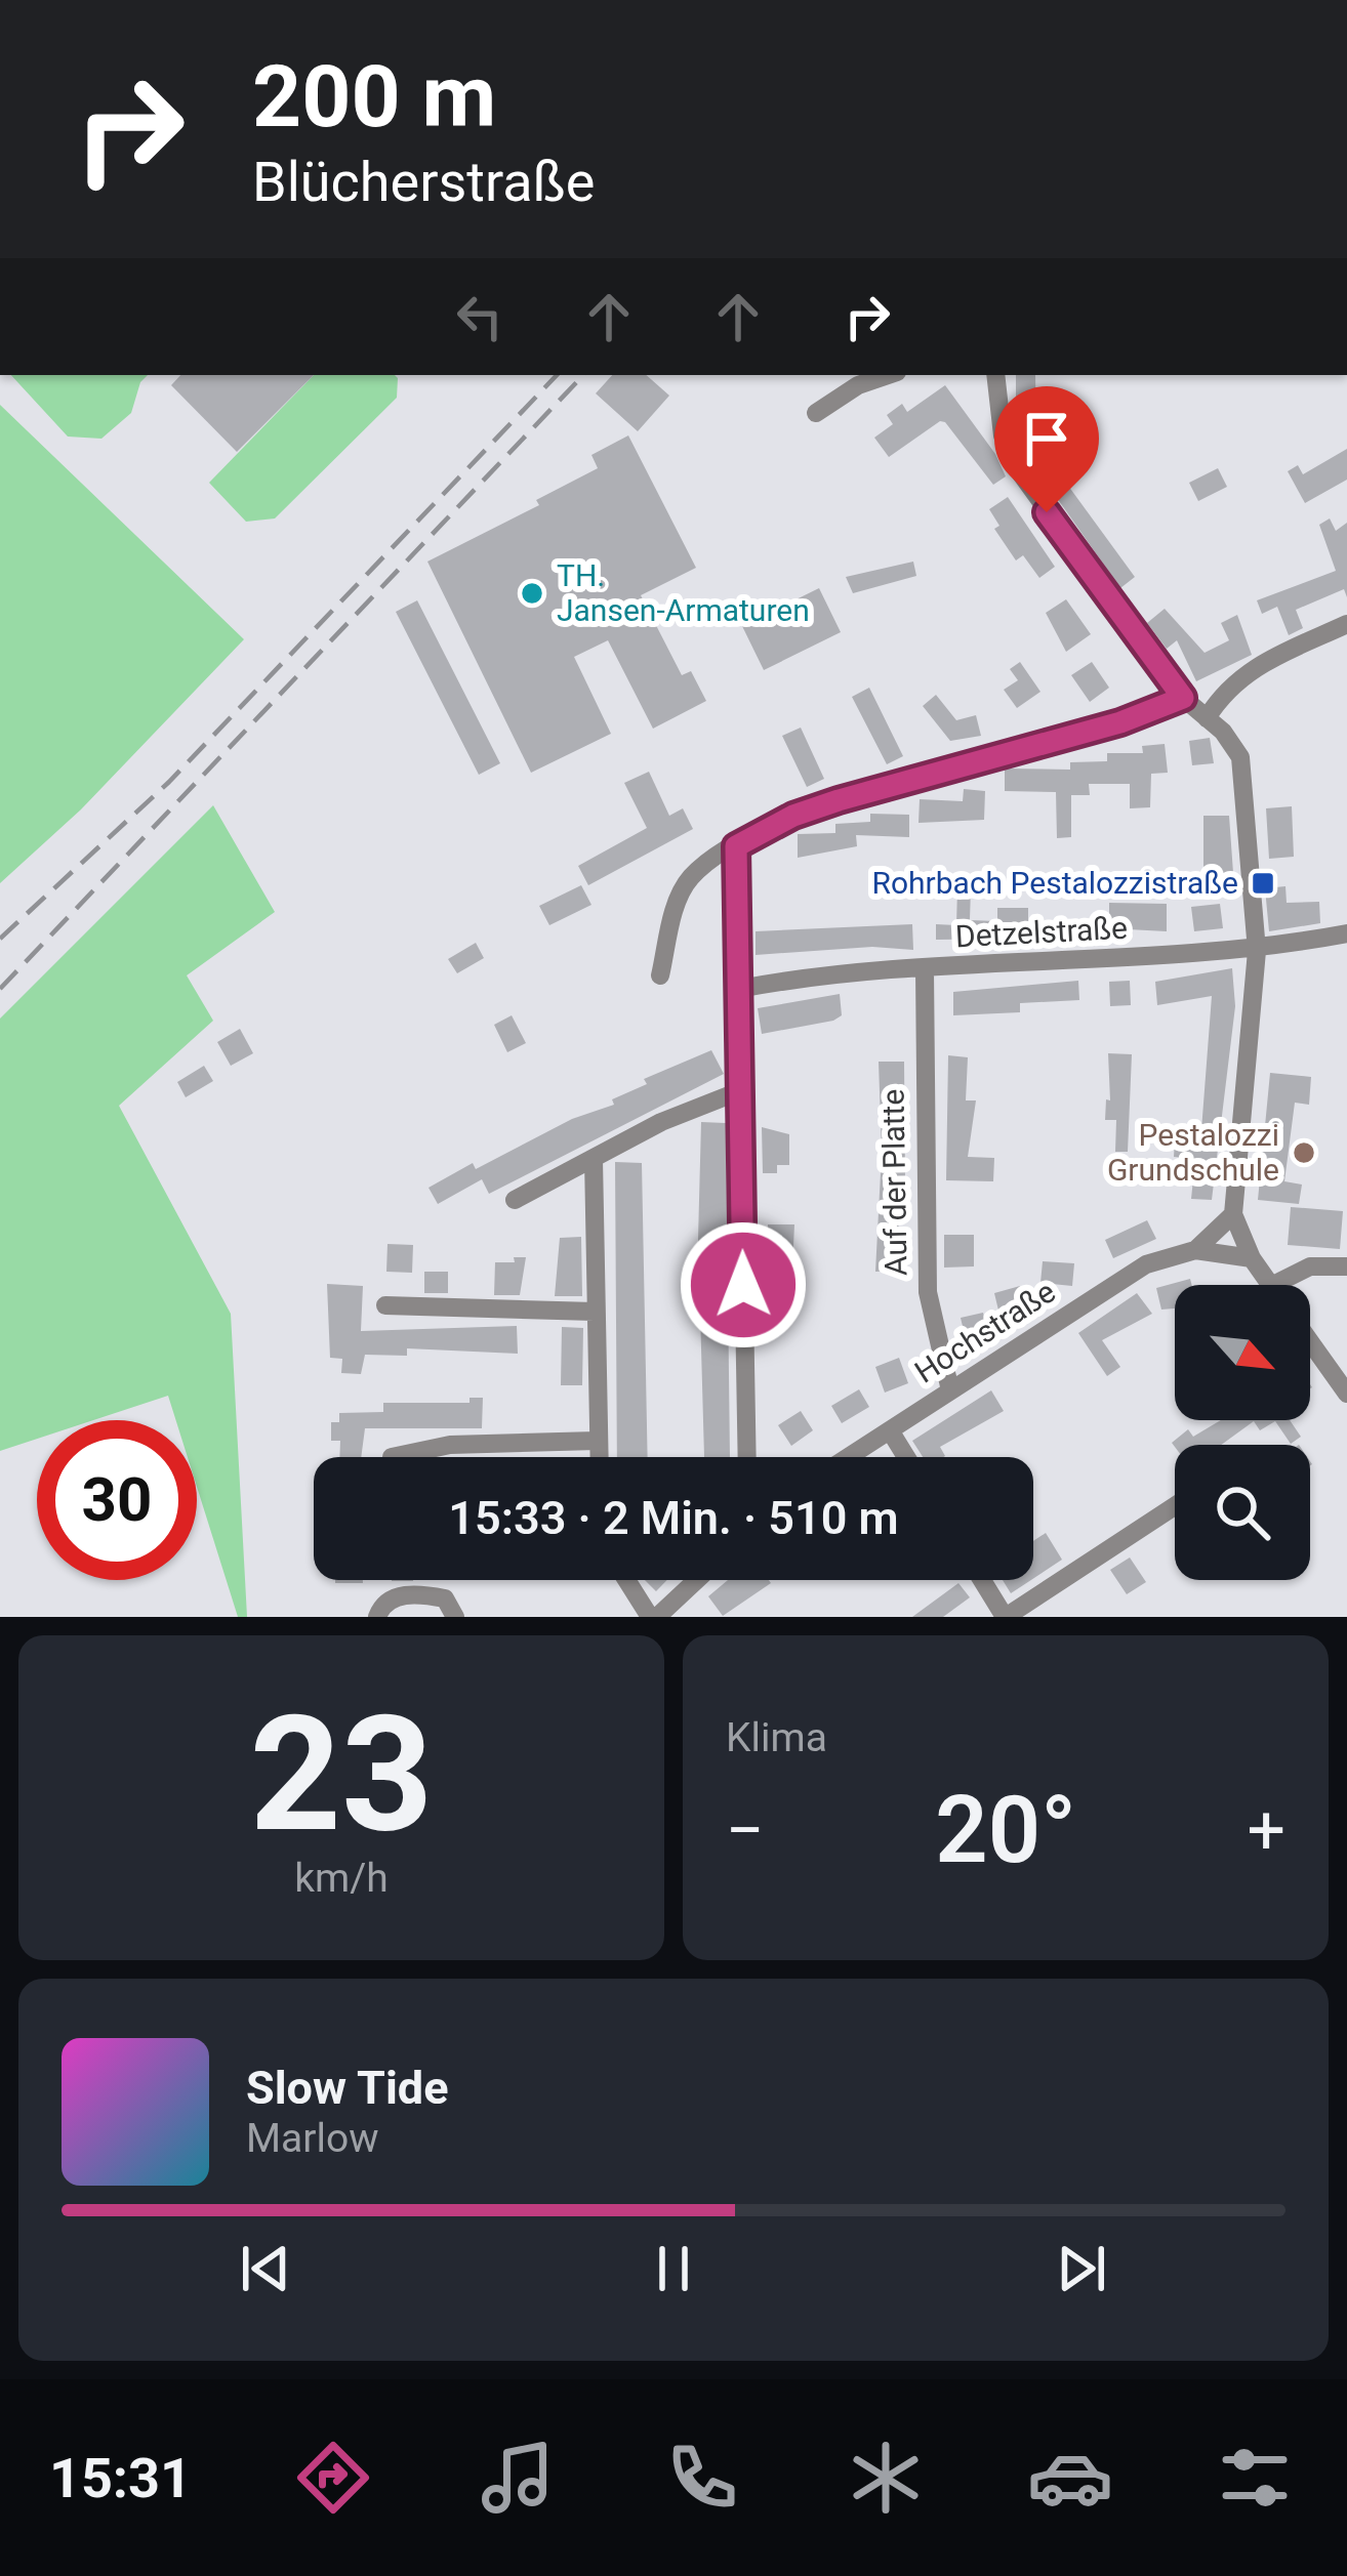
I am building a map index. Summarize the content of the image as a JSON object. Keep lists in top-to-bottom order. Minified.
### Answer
{"streets":{"street":["Detzelstraße","Auf der Platte","Hochstraße"]},"crossings":[["Detzelstraße","Auf der Platte"],["Auf der Platte","Hochstraße"]],"places":{"other":["TH. Jansen-Armaturen","Pestalozzi Grundschule"],"transit":["Rohrbach Pestalozzistraße"]},"north":"bottom right","page":{"turn":["200 m","Blücherstraße"],"limit":"30","trip":"15:33 · 2 Min. · 510 m","tile":[["23","km/h"],"Klima"],"heat":["−","20°","+"],"song":["Slow Tide","Marlow"],"tabs":"15:31"}}
